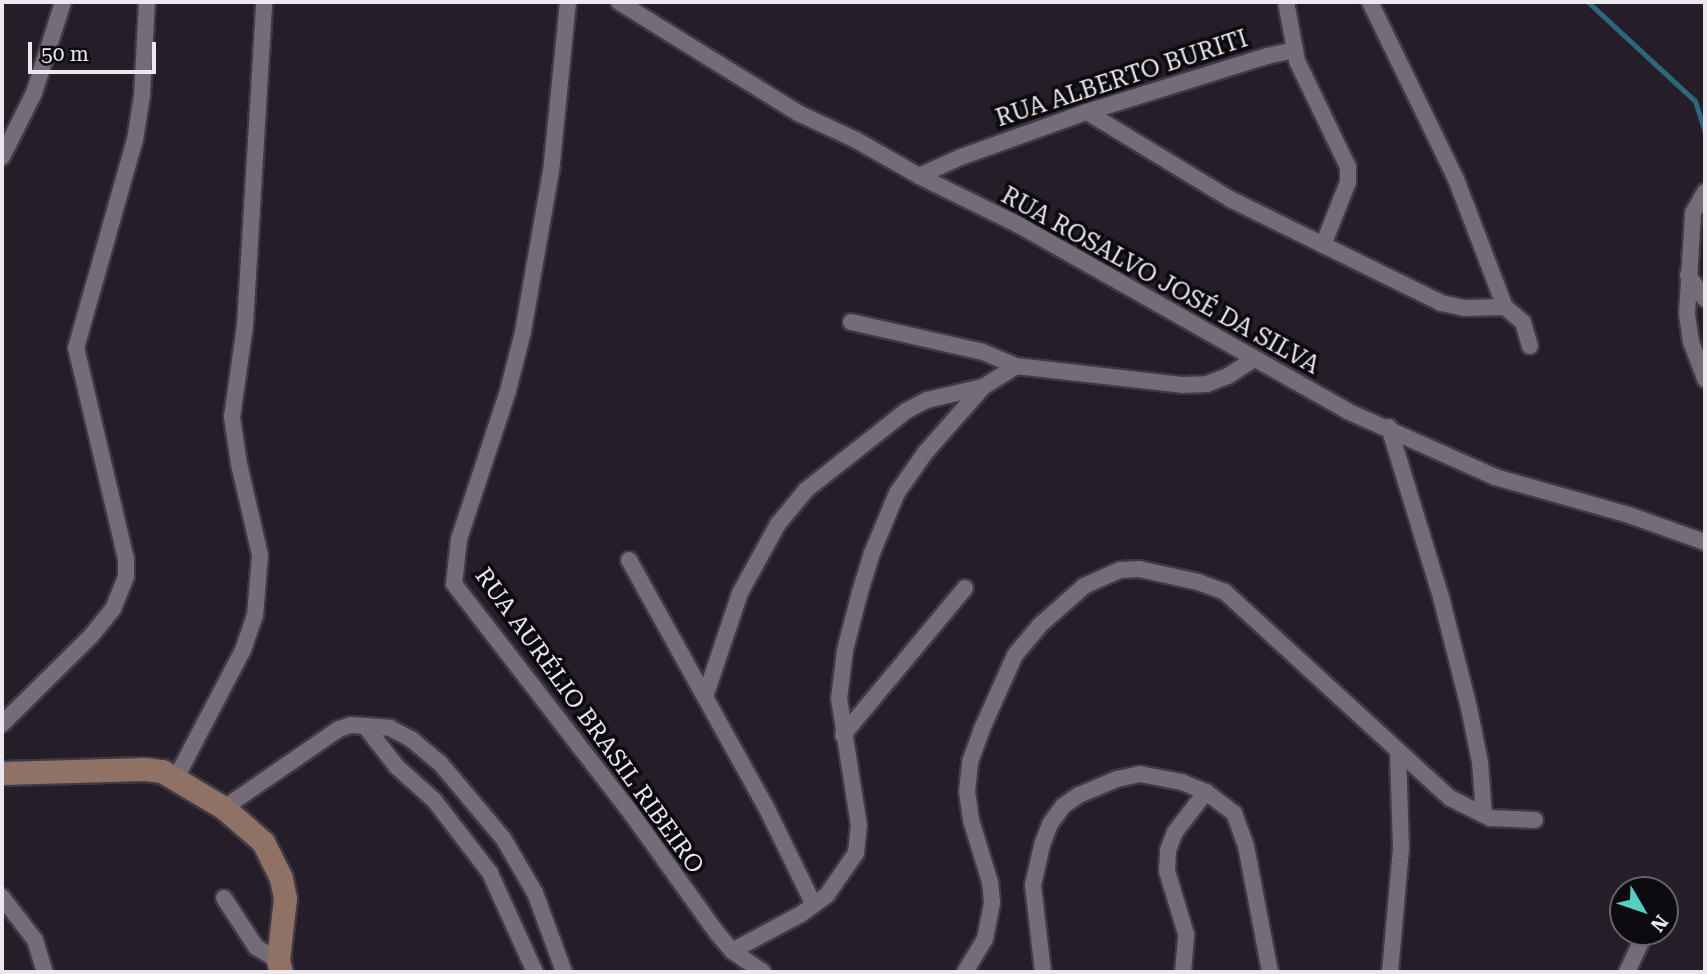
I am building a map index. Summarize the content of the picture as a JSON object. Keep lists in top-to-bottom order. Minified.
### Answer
{"streets":{"street":["RUA ALBERTO BURITI","RUA ROSALVO JOSÉ DA SILVA","RUA AURÉLIO BRASIL RIBEIRO"]},"crossings":[["RUA ALBERTO BURITI","RUA ROSALVO JOSÉ DA SILVA"]],"scale_bar":"50 m","north":"bottom right"}
